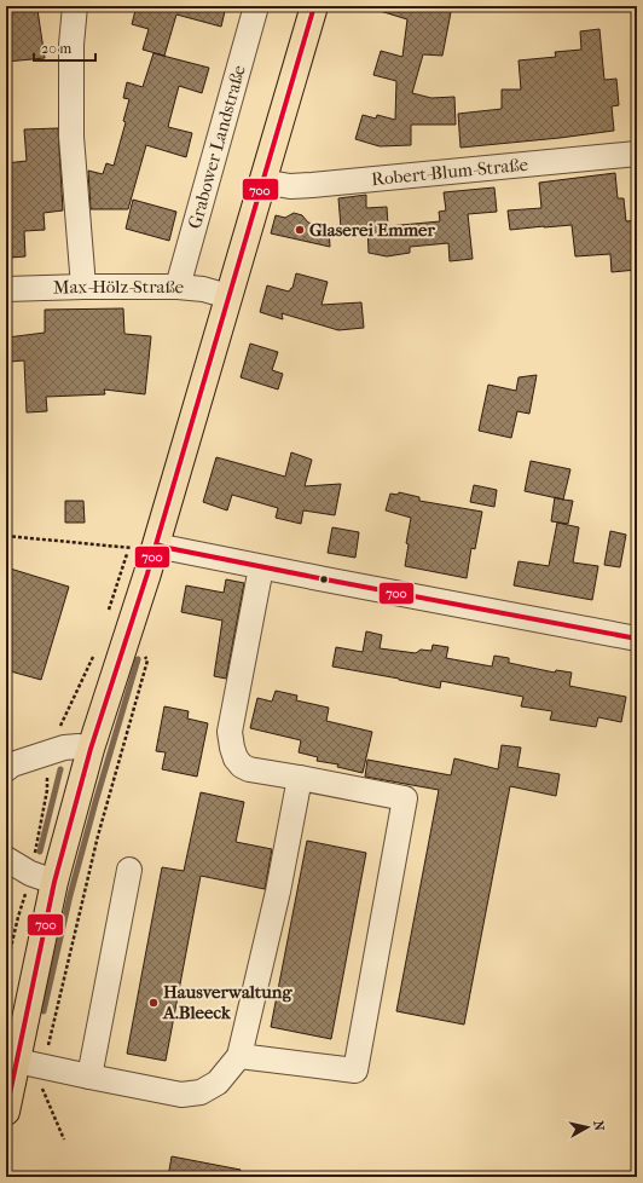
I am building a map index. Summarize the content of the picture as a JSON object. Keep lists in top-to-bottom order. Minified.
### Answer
{"streets":{"street":["Grabower Landstraße","Robert-Blum-Straße","Max-Hölz-Straße"]},"crossings":[["Grabower Landstraße","Max-Hölz-Straße"]],"places":["Glaserei Emmer","Hausverwaltung A.Bleeck"],"lines":["transit line 700"],"scale_bar":"20 m","north":"right"}
